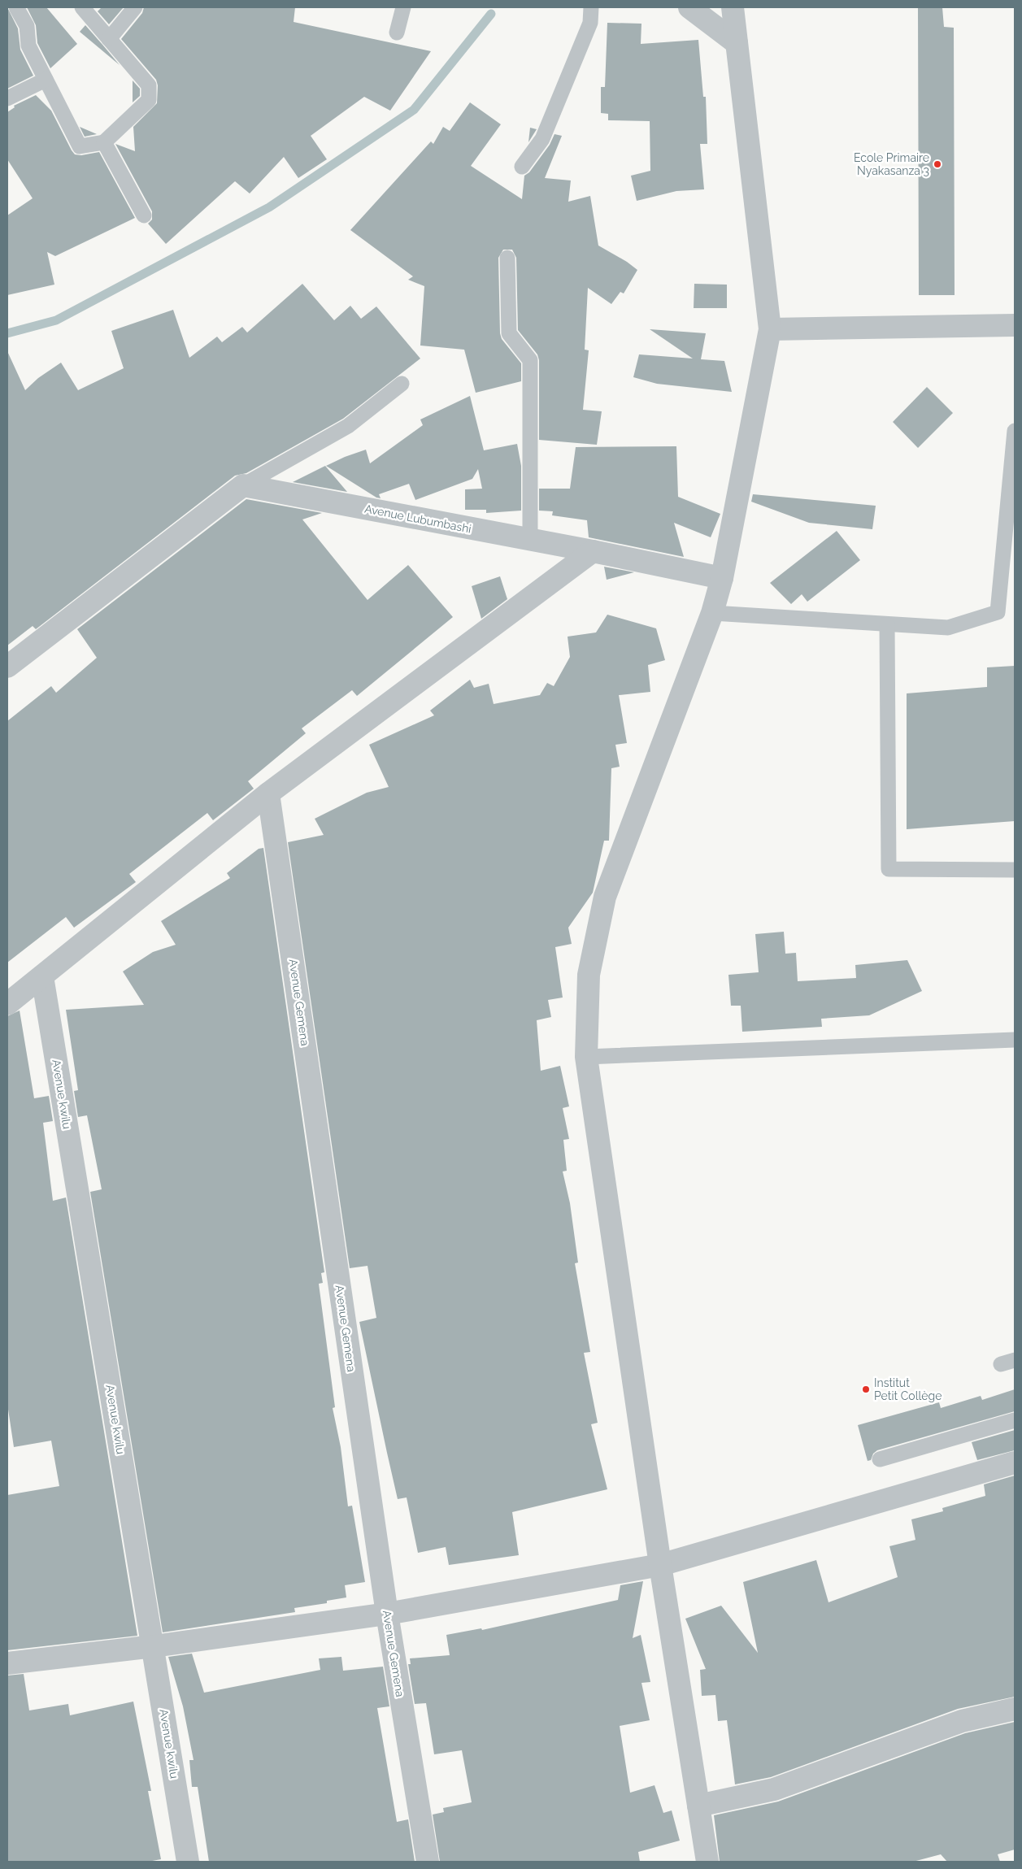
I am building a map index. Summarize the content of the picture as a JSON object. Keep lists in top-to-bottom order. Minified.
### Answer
{"streets":{"street":["Avenue Lubumbashi","Avenue Gemena","Avenue kwilu"]},"places":["Ecole Primaire Nyakasanza 3","Institut Petit Collège"]}
